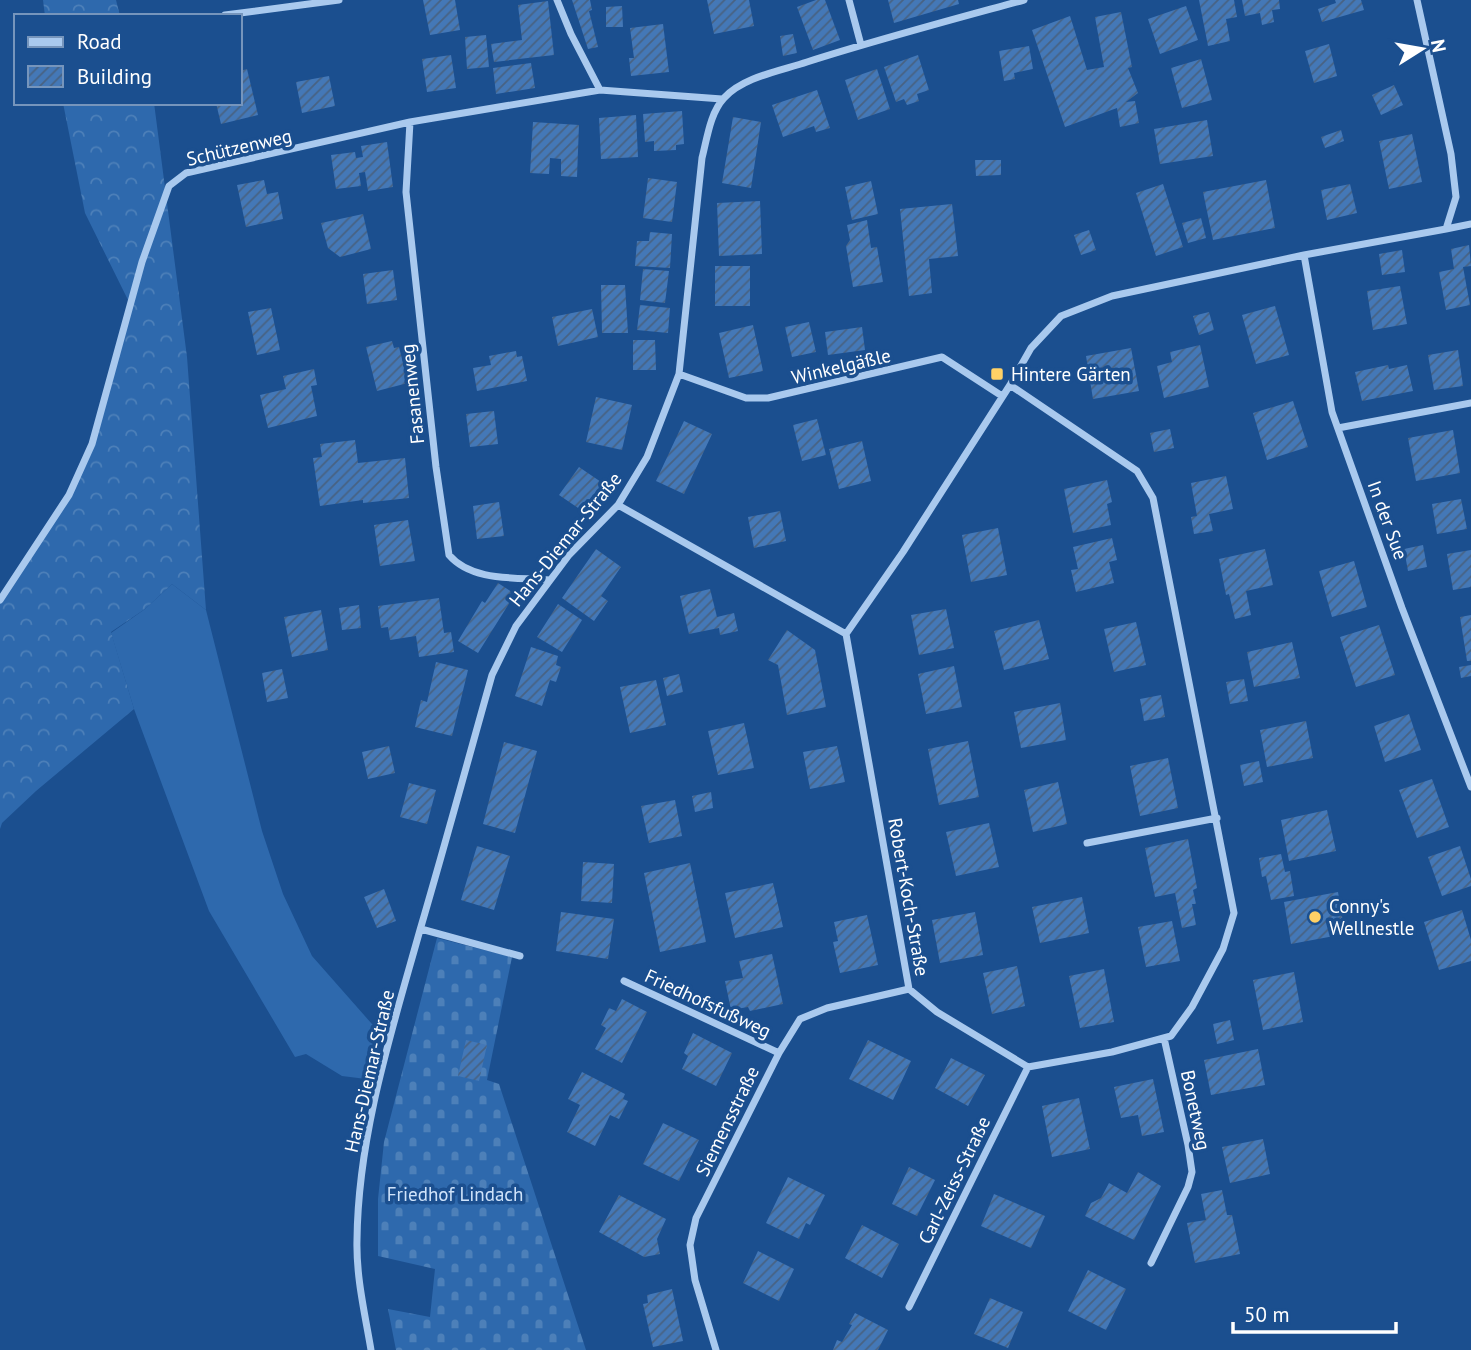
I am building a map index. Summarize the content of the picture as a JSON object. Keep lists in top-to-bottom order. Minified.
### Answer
{"streets":{"street":["Schützenweg","Winkelgäßle","Fasanenweg","In der Sue","Hans-Diemar-Straße","Robert-Koch-Straße","Friedhofsfußweg","Bonetweg","Siemensstraße","Carl-Zeiss-Straße"]},"crossings":[["Schützenweg","Fasanenweg"],["Schützenweg","Hans-Diemar-Straße"],["Winkelgäßle","Hans-Diemar-Straße"],["Fasanenweg","Hans-Diemar-Straße"],["Robert-Koch-Straße","Siemensstraße"],["Robert-Koch-Straße","Carl-Zeiss-Straße"],["Friedhofsfußweg","Siemensstraße"]],"parks":["Friedhof Lindach"],"places":{"transit":["Hintere Gärten"],"other":["Conny's Wellnestle"]},"legend":["Road","Building"],"scale_bar":"50 m","north":"right"}
